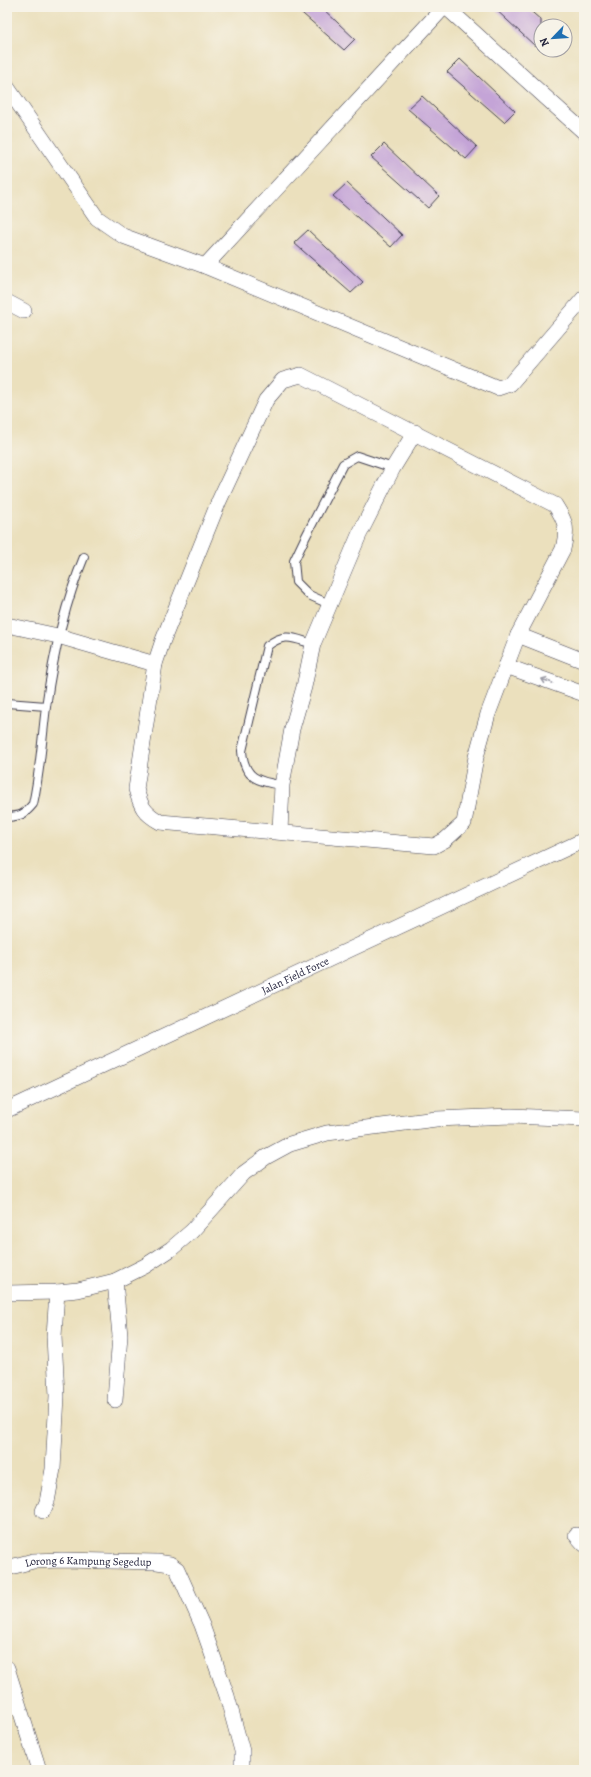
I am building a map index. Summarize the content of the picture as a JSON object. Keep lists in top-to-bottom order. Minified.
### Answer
{"streets":{"street":["Jalan Field Force","Lorong 6 Kampung Segedup"]},"north":"bottom left"}
